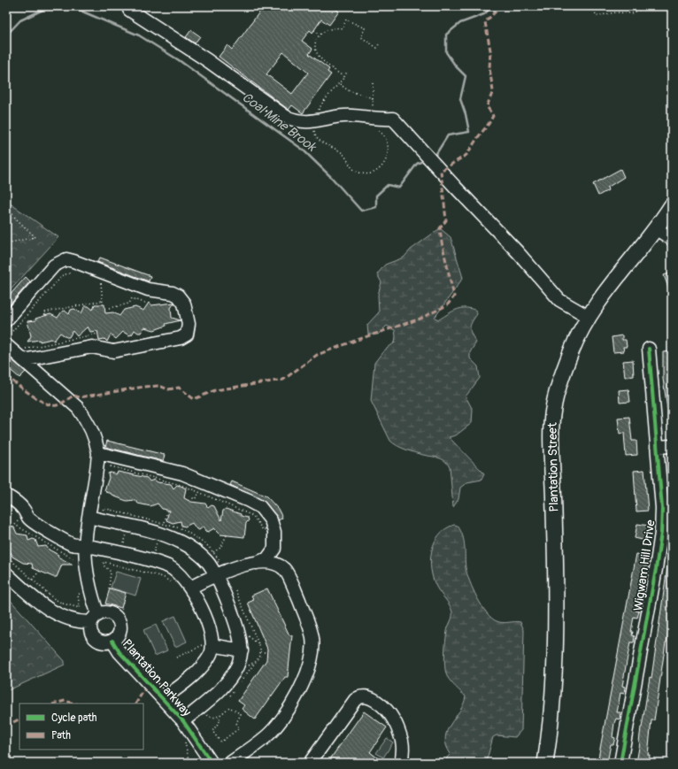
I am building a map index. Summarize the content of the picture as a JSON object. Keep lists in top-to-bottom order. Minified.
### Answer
{"streets":{"main road":["Plantation Street"],"street":["Wigwam Hill Drive","Plantation Parkway"]},"water":["Coal Mine Brook"],"legend":["Cycle path","Path"]}
